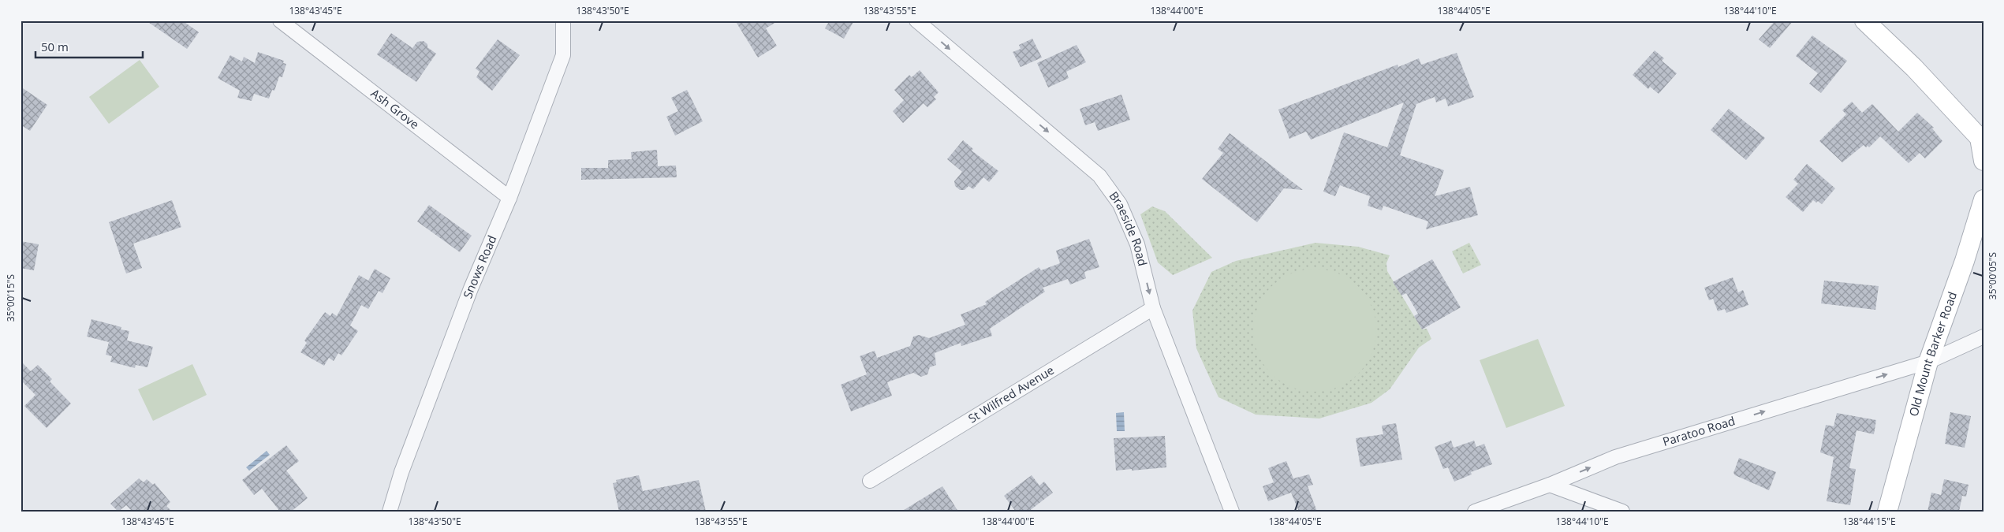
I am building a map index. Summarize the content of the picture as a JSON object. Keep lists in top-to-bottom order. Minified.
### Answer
{"streets":{"main road":["Old Mount Barker Road"],"street":["Ash Grove","Braeside Road","Snows Road","St Wilfred Avenue","Paratoo Road"]},"crossings":[["Ash Grove","Snows Road"],["Braeside Road","St Wilfred Avenue"],["Old Mount Barker Road","Paratoo Road"]],"one_way":["Braeside Road","Paratoo Road"],"scale_bar":"50 m","coordinates":["138°43'45\"E","138°43'50\"E","138°43'55\"E","138°44'00\"E","138°44'05\"E","138°44'10\"E","35°00'05\"S","35°00'15\"S","138°44'15\"E"]}
